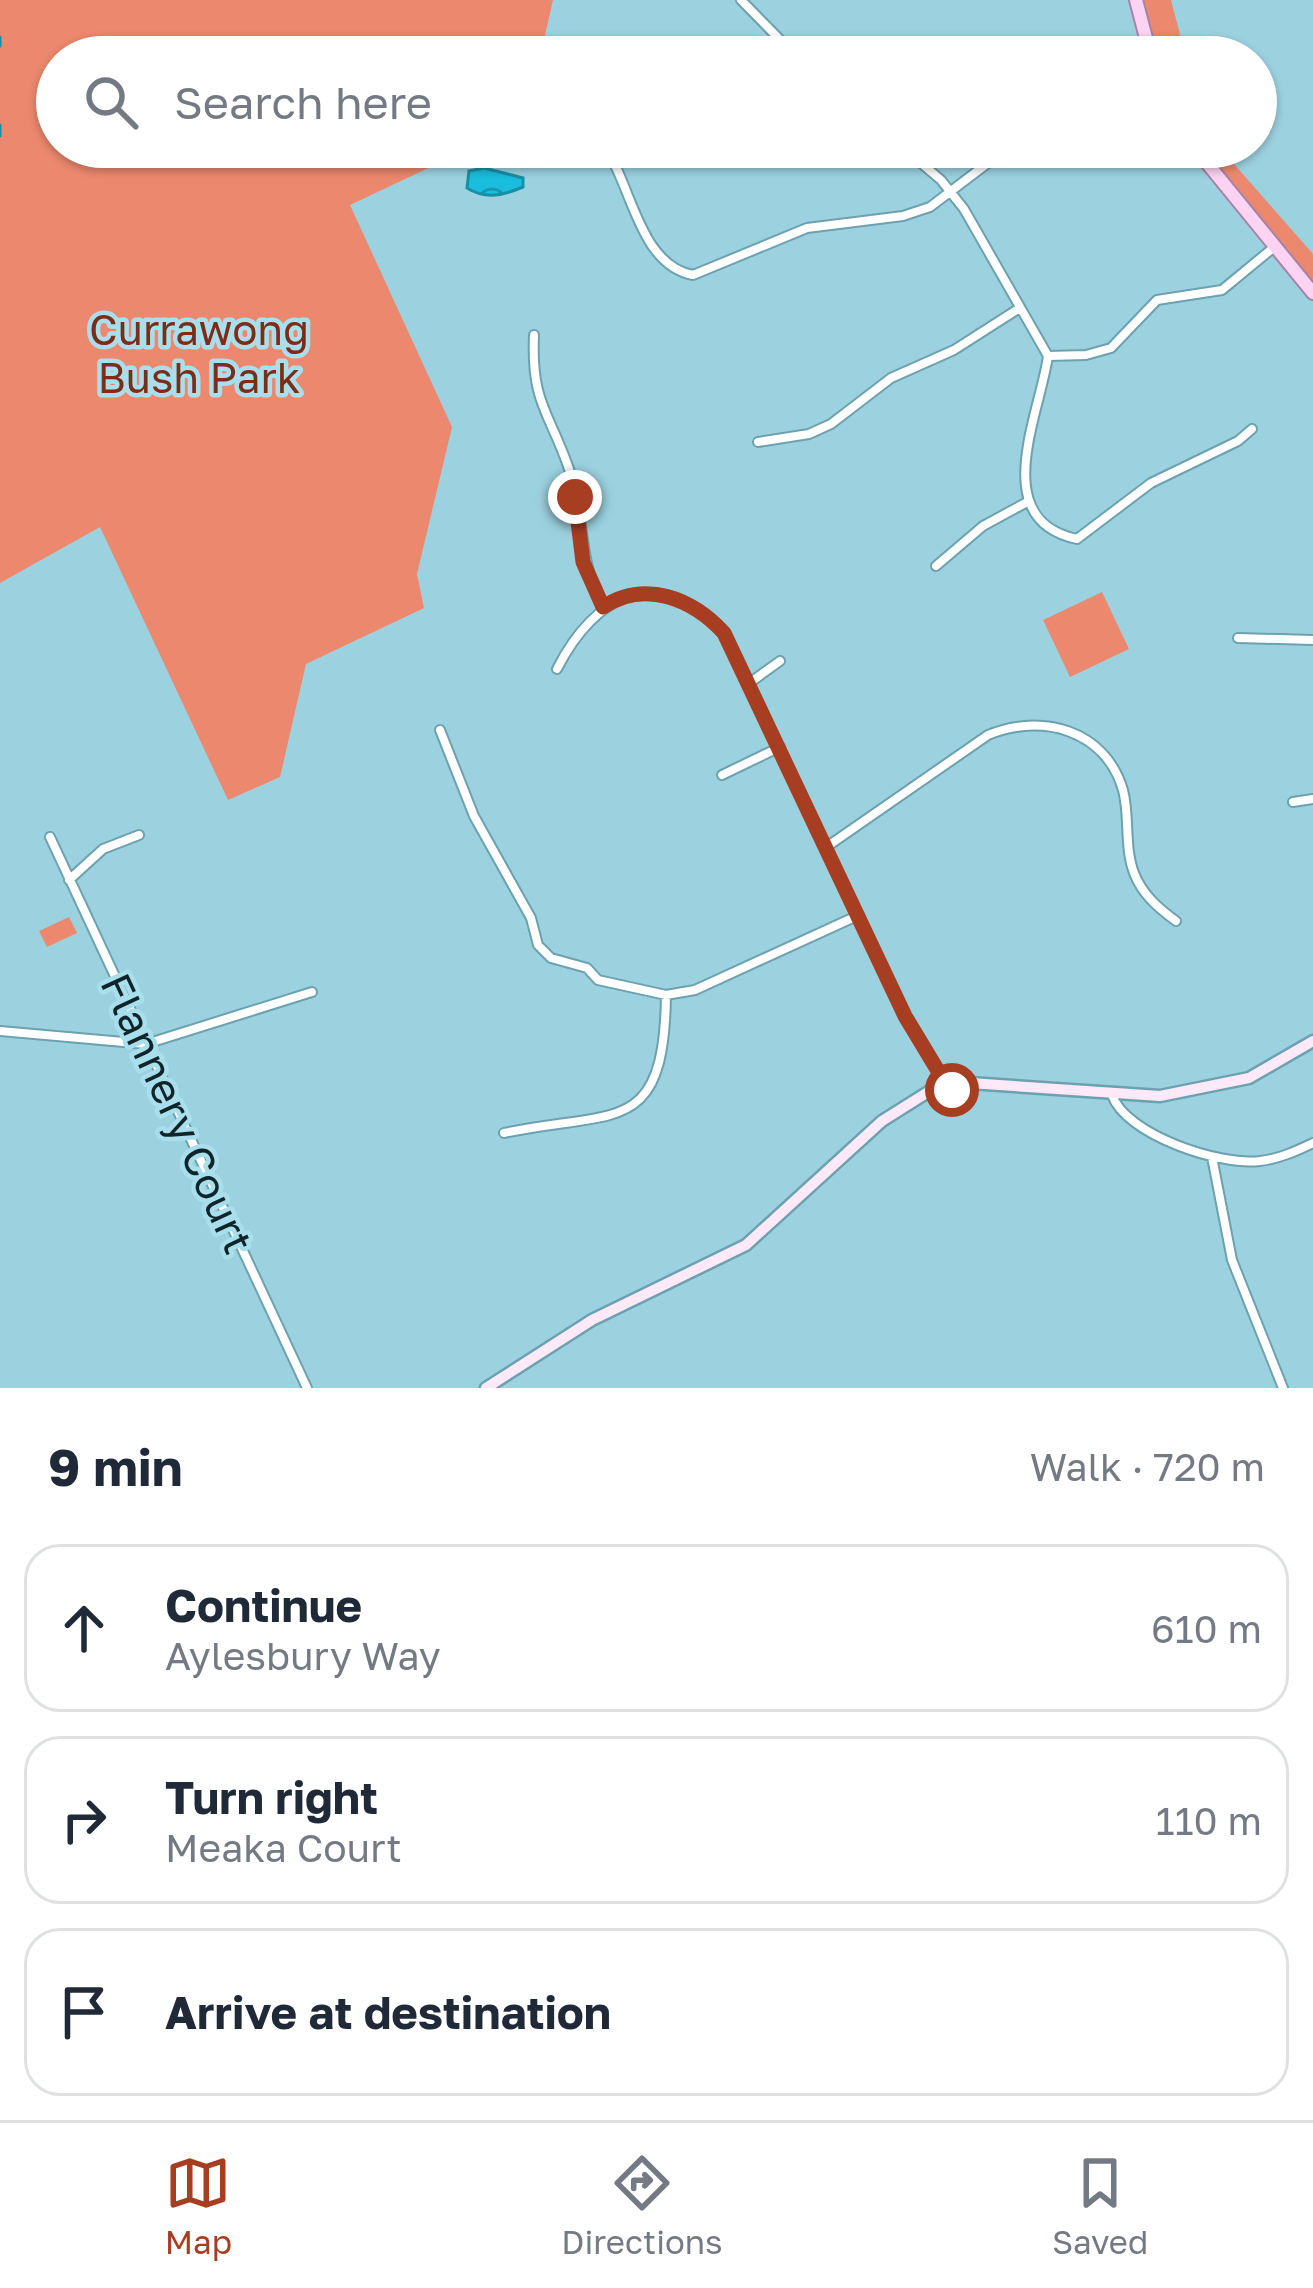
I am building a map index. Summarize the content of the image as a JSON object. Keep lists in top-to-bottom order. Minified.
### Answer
{"streets":{"street":["Flannery Court"]},"parks":["Currawong Bush Park"],"page":{"search":"Search here","heading":["9 min","Walk · 720 m"],"list":[["Continue","Aylesbury Way","610 m"],["Turn right","Meaka Court","110 m"],"Arrive at destination"],"nav":["Map","Directions","Saved"]}}
